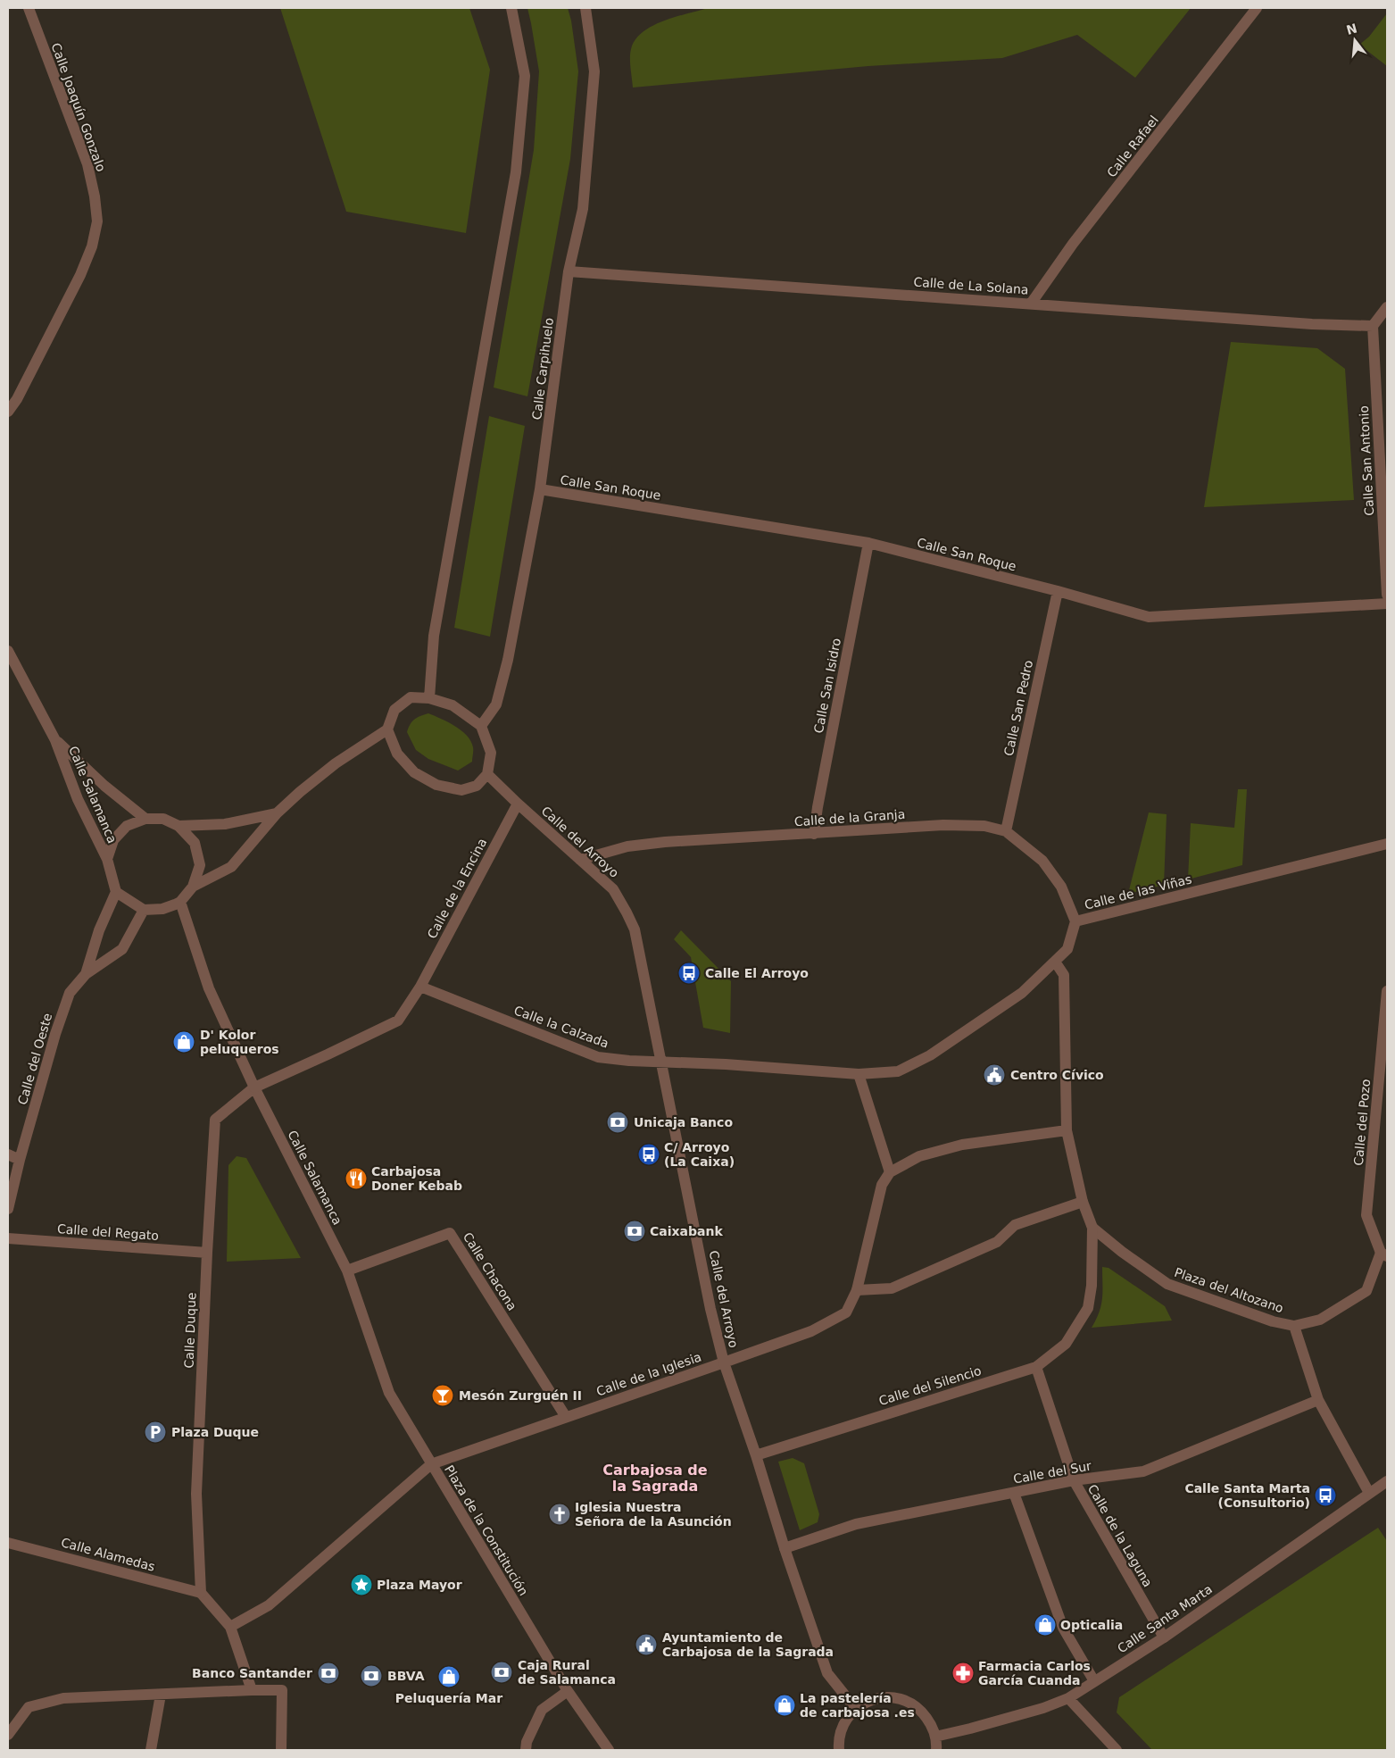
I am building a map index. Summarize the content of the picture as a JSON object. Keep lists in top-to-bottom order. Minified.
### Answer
{"streets":{"street":["Calle Joaquín Gonzalo","Calle Rafael","Calle de La Solana","Calle Carpihuelo","Calle San Antonio","Calle San Roque","Calle San Isidro","Calle San Pedro","Calle Salamanca","Calle de la Granja","Calle del Arroyo","Calle de la Encina","Calle de las Viñas","Calle la Calzada","Calle del Oeste","Calle del Pozo","Calle del Regato","Calle Chacona","Plaza del Altozano","Calle Duque","Calle de la Iglesia","Calle del Silencio","Calle del Sur","Plaza de la Constitución","Calle de la Laguna","Calle Alamedas","Calle Santa Marta"]},"crossings":[["Calle Rafael","Calle de La Solana"],["Calle de La Solana","Calle Carpihuelo"],["Calle de La Solana","Calle San Antonio"],["Calle Carpihuelo","Calle San Roque"],["Calle Carpihuelo","Calle del Arroyo"],["Calle San Roque","Calle San Isidro"],["Calle San Roque","Calle San Pedro"],["Calle San Isidro","Calle de la Granja"],["Calle San Pedro","Calle de la Granja"],["Calle Salamanca","Calle del Oeste"],["Calle Salamanca","Calle Chacona"],["Calle Salamanca","Calle Duque"],["Calle Salamanca","Calle de la Iglesia"],["Calle Salamanca","Plaza de la Constitución"],["Calle de la Granja","Calle del Arroyo"],["Calle de la Granja","Calle de las Viñas"],["Calle del Arroyo","Calle de la Encina"],["Calle del Arroyo","Calle la Calzada"],["Calle del Arroyo","Calle de la Iglesia"],["Calle del Arroyo","Calle del Silencio"],["Calle del Arroyo","Calle del Sur"],["Calle de la Encina","Calle la Calzada"],["Calle de las Viñas","Calle la Calzada"],["Calle de las Viñas","Plaza del Altozano"],["Calle del Pozo","Plaza del Altozano"],["Calle del Regato","Calle Duque"],["Calle Chacona","Calle de la Iglesia"],["Plaza del Altozano","Calle del Silencio"],["Calle Duque","Calle Alamedas"],["Calle de la Iglesia","Plaza de la Constitución"],["Calle del Silencio","Calle de la Laguna"],["Calle del Sur","Calle de la Laguna"],["Calle de la Laguna","Calle Santa Marta"]],"districts":["Carbajosa de la Sagrada"],"places":{"bus stop":["Calle El Arroyo","C/ Arroyo (La Caixa)","Calle Santa Marta (Consultorio)"],"shop":["D' Kolor peluqueros","Opticalia","Peluquería Mar","La pastelería de carbajosa .es"],"public building":["Centro Cívico","Ayuntamiento de Carbajosa de la Sagrada"],"bank":["Unicaja Banco","Caixabank","Caja Rural de Salamanca","Banco Santander","BBVA"],"restaurant":["Carbajosa Doner Kebab"],"bar":["Mesón Zurguén II"],"parking":["Plaza Duque"],"church":["Iglesia Nuestra Señora de la Asunción"],"place":["Plaza Mayor"],"pharmacy":["Farmacia Carlos García Cuanda"]},"north":"top"}
